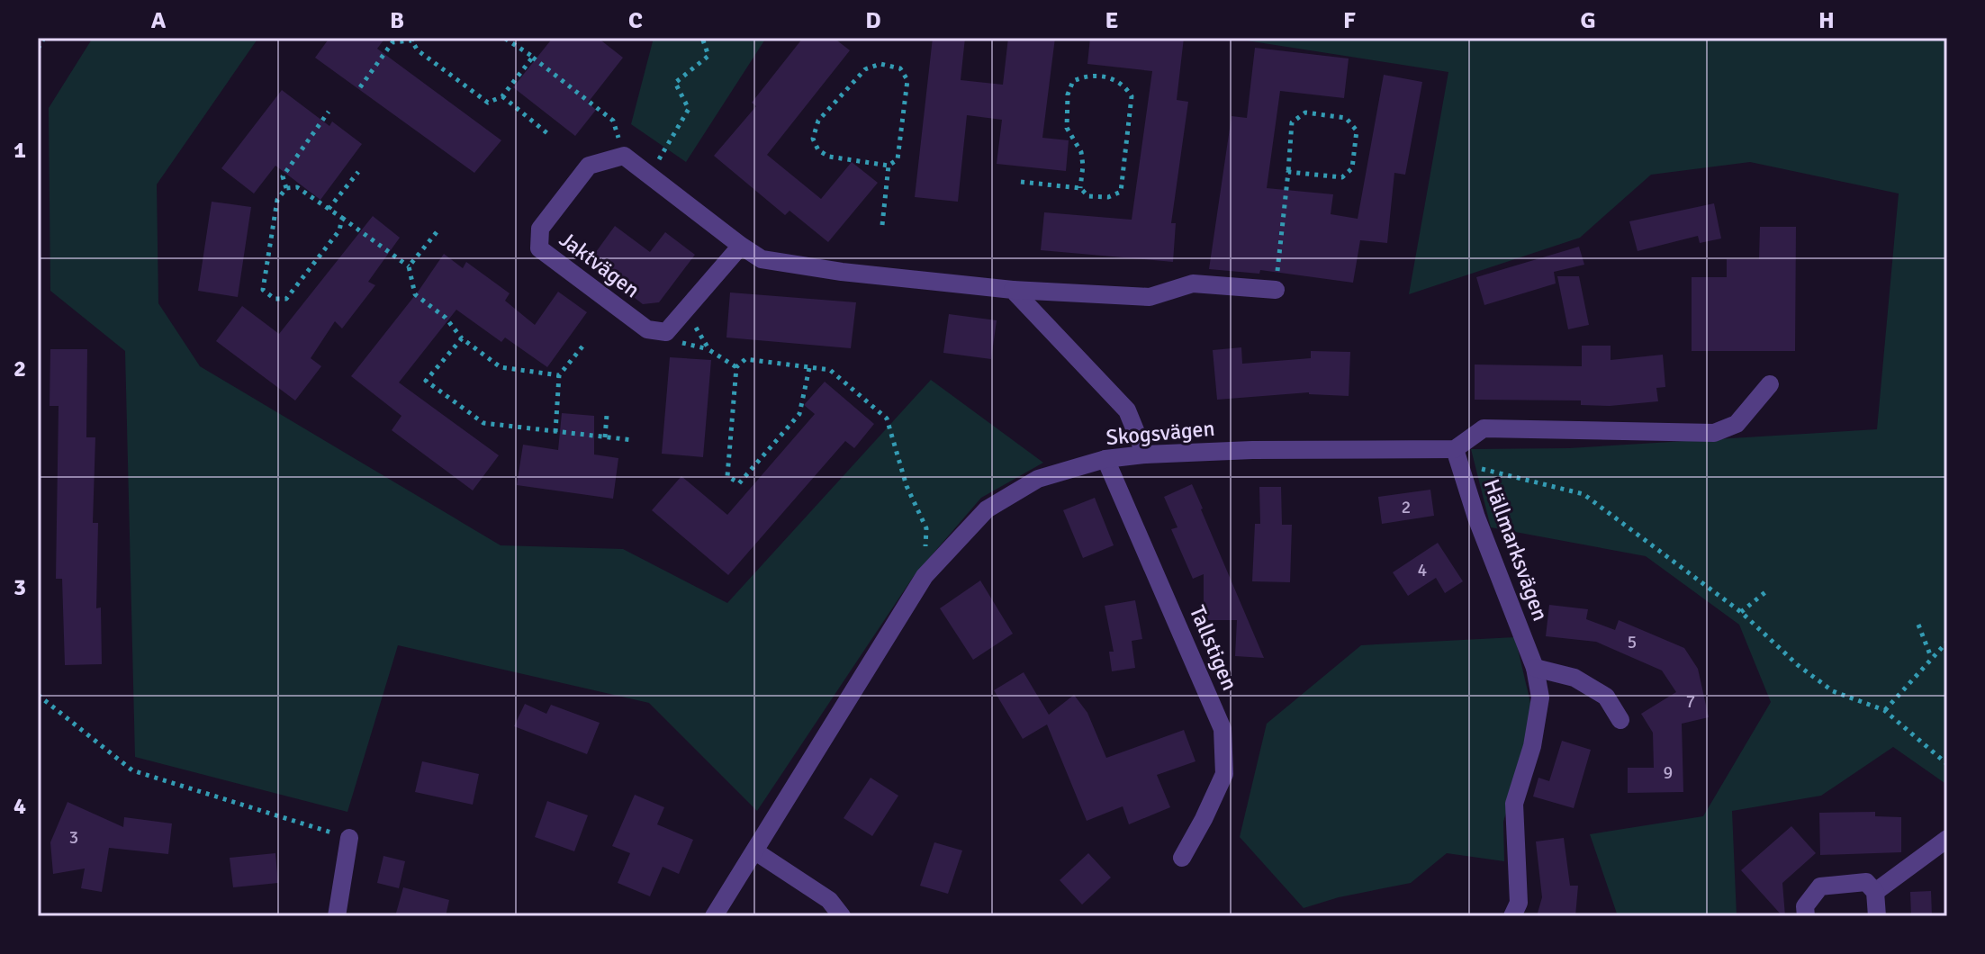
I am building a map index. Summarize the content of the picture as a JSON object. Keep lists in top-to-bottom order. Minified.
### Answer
{"streets":{"street":["Jaktvägen","Skogsvägen","Hällmarksvägen","Tallstigen"]},"crossings":[["Skogsvägen","Hällmarksvägen"],["Skogsvägen","Tallstigen"]],"house_numbers":["2","4","5","7","9","3"],"grid":{"columns":["A","B","C","D","E","F","G","H"],"rows":["1","2","3","4"]}}
